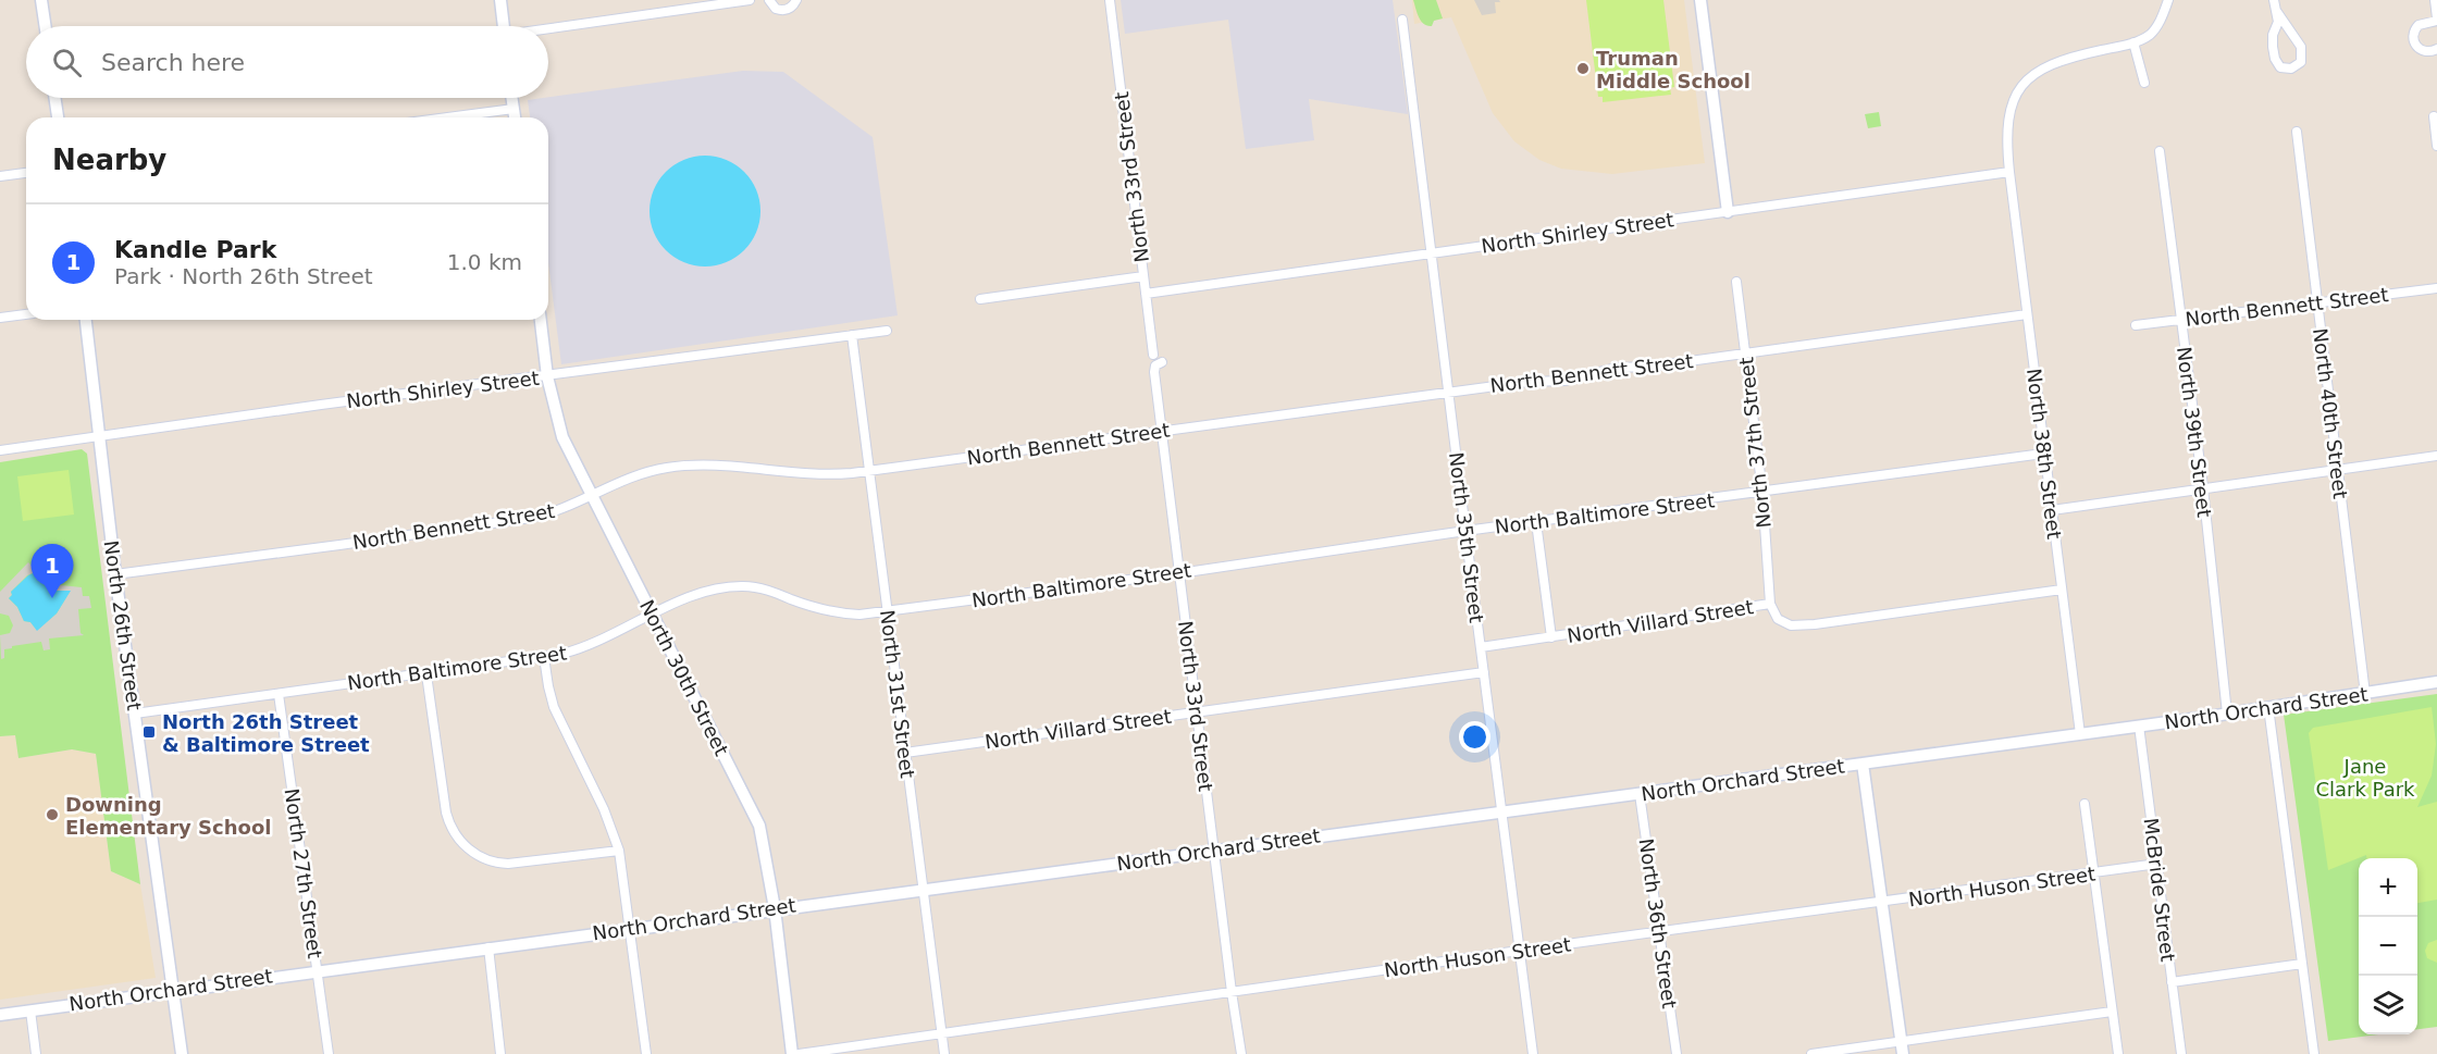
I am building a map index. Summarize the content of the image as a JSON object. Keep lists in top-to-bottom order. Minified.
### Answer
{"streets":{"street":["North 33rd Street","North Shirley Street","North Bennett Street","North 40th Street","North 39th Street","North 37th Street","North 38th Street","North Baltimore Street","North 35th Street","North Villard Street","North 26th Street","North 30th Street","North 31st Street","North Orchard Street","North 27th Street","North Huson Street","McBride Street","North 36th Street"]},"crossings":[["North 33rd Street","North Shirley Street"],["North 33rd Street","North Bennett Street"],["North 33rd Street","North Baltimore Street"],["North 33rd Street","North Villard Street"],["North 33rd Street","North Orchard Street"],["North 33rd Street","North Huson Street"],["North Shirley Street","North 38th Street"],["North Shirley Street","North 35th Street"],["North Shirley Street","North 26th Street"],["North Shirley Street","North 30th Street"],["North Shirley Street","North 31st Street"],["North Bennett Street","North 40th Street"],["North Bennett Street","North 39th Street"],["North Bennett Street","North 37th Street"],["North Bennett Street","North 38th Street"],["North Bennett Street","North 35th Street"],["North Bennett Street","North 26th Street"],["North Bennett Street","North 30th Street"],["North Bennett Street","North 31st Street"],["North 40th Street","North Orchard Street"],["North 39th Street","North Orchard Street"],["North 37th Street","North Baltimore Street"],["North 37th Street","North Villard Street"],["North 38th Street","North Baltimore Street"],["North 38th Street","North Villard Street"],["North 38th Street","North Orchard Street"],["North Baltimore Street","North 35th Street"],["North Baltimore Street","North 26th Street"],["North Baltimore Street","North 30th Street"],["North Baltimore Street","North 31st Street"],["North Baltimore Street","North 27th Street"],["North 35th Street","North Villard Street"],["North 35th Street","North Orchard Street"],["North 35th Street","North Huson Street"],["North Villard Street","North 31st Street"],["North 26th Street","North Orchard Street"],["North 30th Street","North Orchard Street"],["North 31st Street","North Orchard Street"],["North 31st Street","North Huson Street"],["North Orchard Street","North 27th Street"],["North Orchard Street","McBride Street"],["North Orchard Street","North 36th Street"],["North Huson Street","McBride Street"],["North Huson Street","North 36th Street"]],"parks":["Jane Clark Park"],"places":{"other":["Truman Middle School","Downing Elementary School"],"transit":["North 26th Street & Baltimore Street"]},"page":{"search":"Search here","heading":"Nearby","list":[{"mark":"1","name":"Kandle Park","note":"Park · North 26th Street","value":"1.0 km"}],"pins":"1","map_buttons":["+","−"]}}
